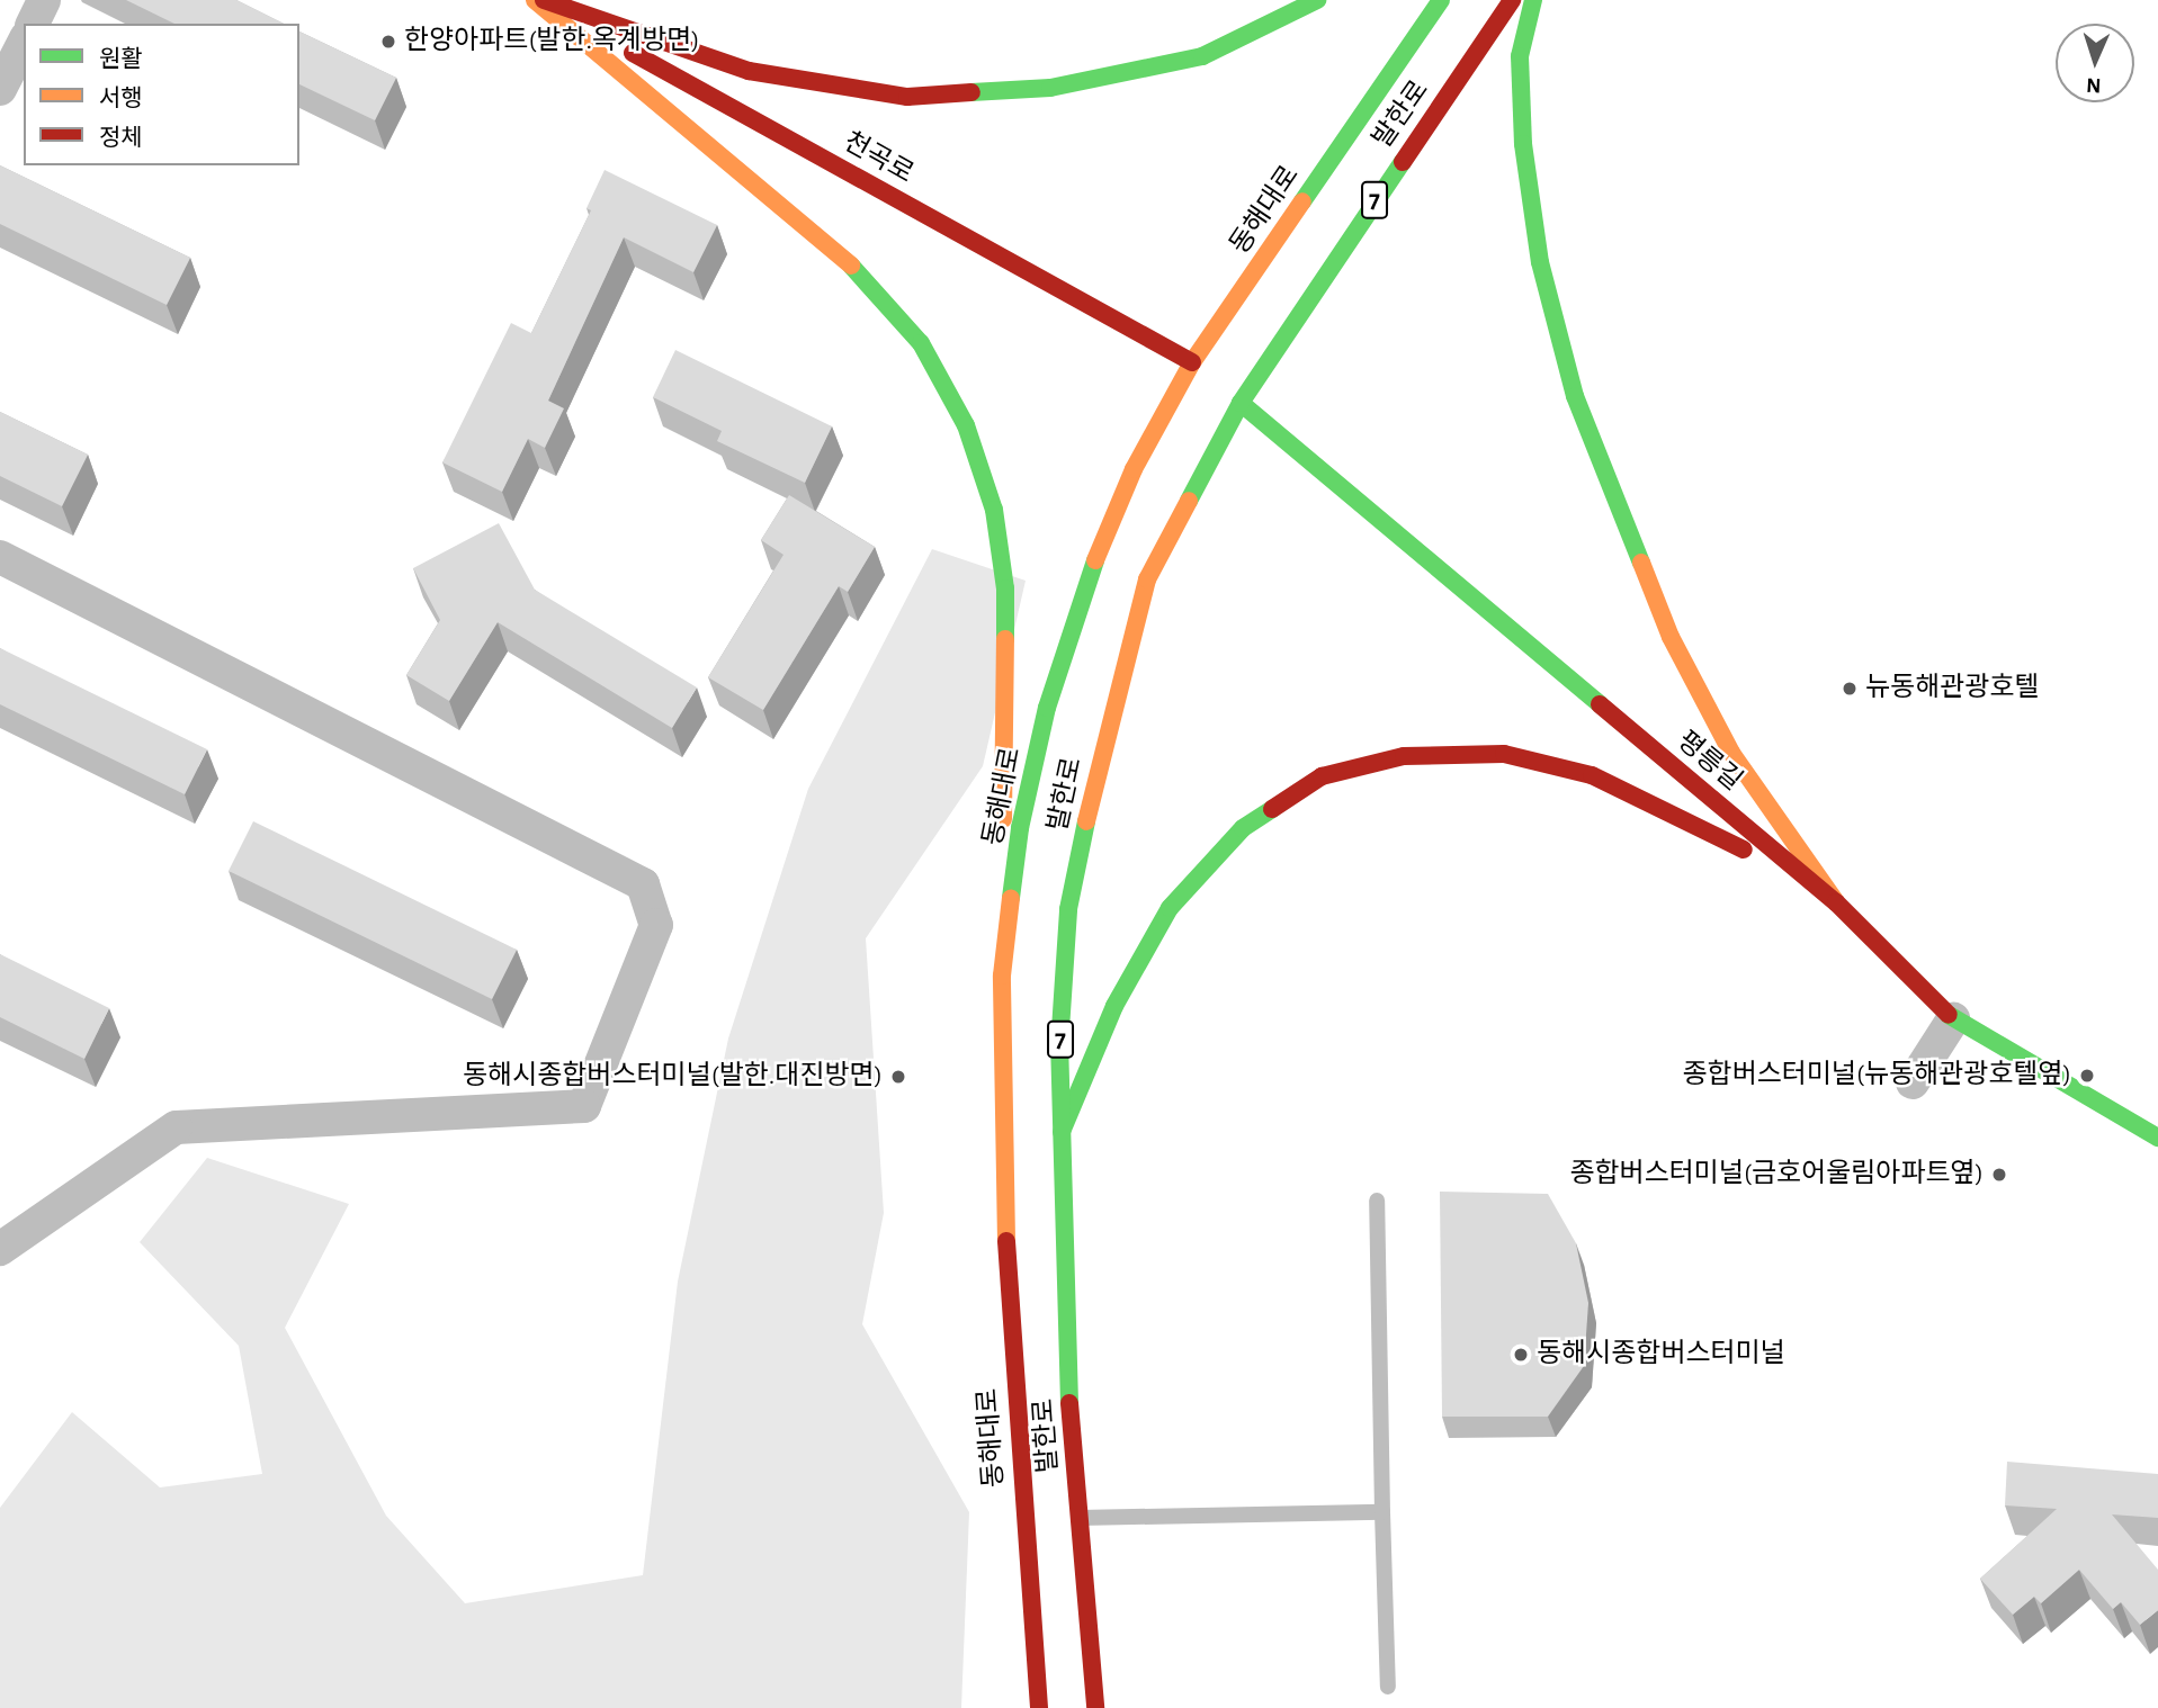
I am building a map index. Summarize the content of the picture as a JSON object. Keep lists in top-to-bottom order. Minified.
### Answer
{"streets":{"main road":["발한로","천곡로","7","동해대로","평릉길"]},"crossings":[["발한로","평릉길"],["천곡로","동해대로"],["천곡로","평릉길"]],"places":["한양아파트(발한.옥계방면)","뉴동해관광호텔","종합버스터미널(뉴동해관광호텔옆)","동해시종합버스터미널(발한.대진방면)","종합버스터미널(금호어울림아파트옆)","동해시종합버스터미널"],"legend":["원활","서행","정체"],"north":"bottom"}
